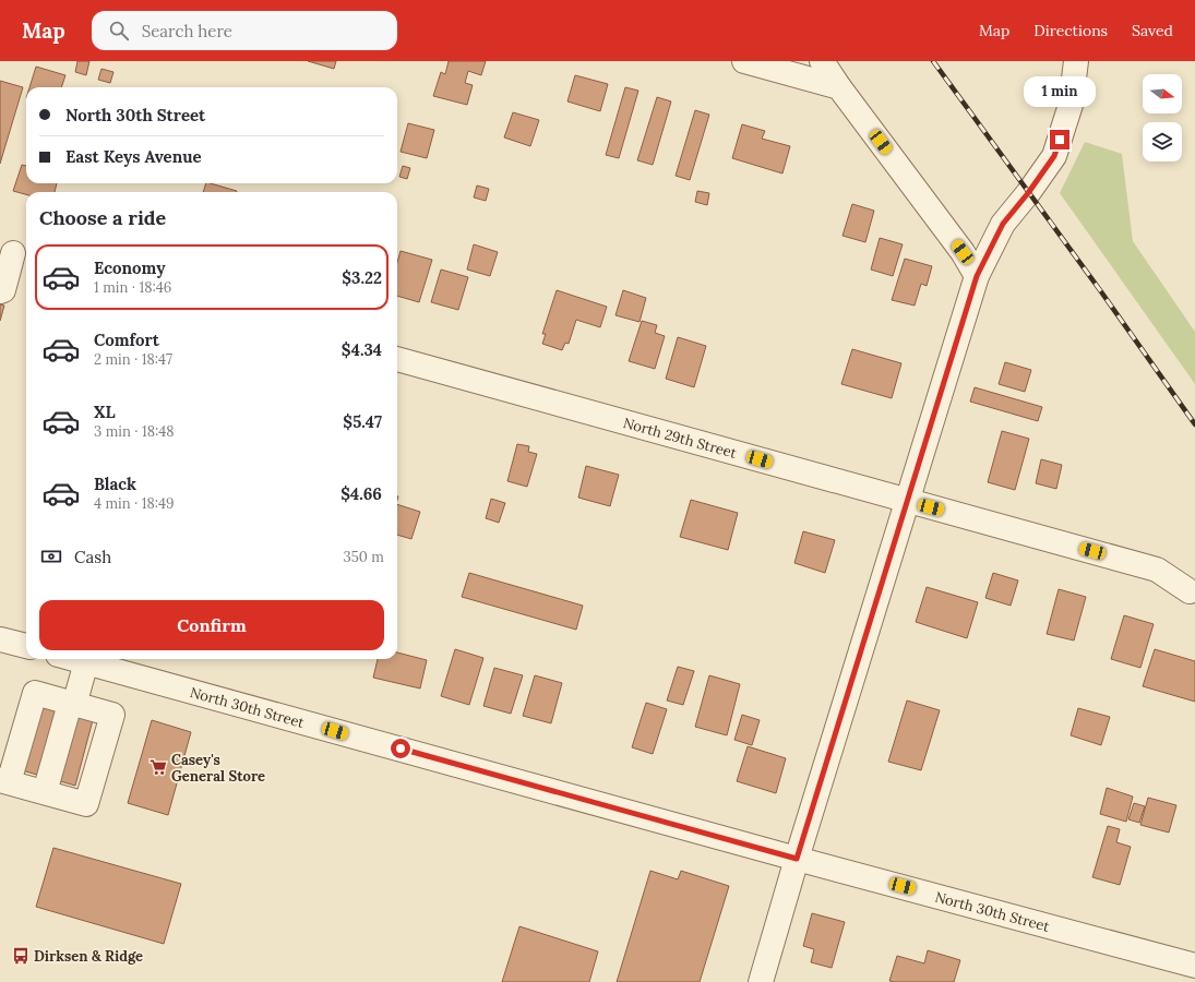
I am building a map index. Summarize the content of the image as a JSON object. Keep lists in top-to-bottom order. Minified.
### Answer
{"streets":{"street":["North 29th Street","North 30th Street"]},"places":{"supermarket":["Casey's General Store"],"bus stop":["Dirksen & Ridge"]},"north":"right","page":{"header":"Map","search":"Search here","nav":["Map","Directions","Saved"],"bubble":"1 min","banner":["North 30th Street","East Keys Avenue"],"heading":"Choose a ride","list":[{"name":"Economy","note":"1 min · 18:46","value":"$3.22"},{"name":"Comfort","note":"2 min · 18:47","value":"$4.34"},{"name":"XL","note":"3 min · 18:48","value":"$5.47"},{"name":"Black","note":"4 min · 18:49","value":"$4.66"}],"pay":["Cash","350 m"],"buttons":"Confirm"}}
